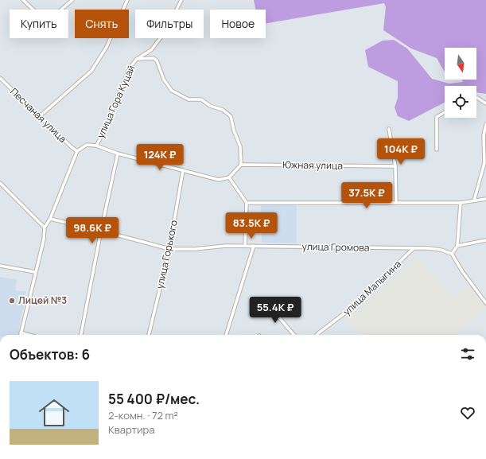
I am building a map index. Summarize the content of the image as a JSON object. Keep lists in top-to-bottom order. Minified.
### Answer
{"streets":{"street":["улица Гора Куцай","Песчаная улица","Южная улица","улица Громова","улица Горького","улица Малыгина"]},"crossings":[["улица Гора Куцай","Южная улица"],["улица Громова","улица Горького"],["улица Громова","улица Малыгина"]],"places":["Лицей №3"],"north":"bottom","page":{"chip":["Купить","Снять","Фильтры","Новое"],"price":["104K ₽","124K ₽","37.5K ₽","83.5K ₽","98.6K ₽","55.4K ₽"],"heading":"Объектов: 6","list":[{"name":"55 400 ₽/мес.","note":"2-комн. · 72 m² · Квартира"}]}}
